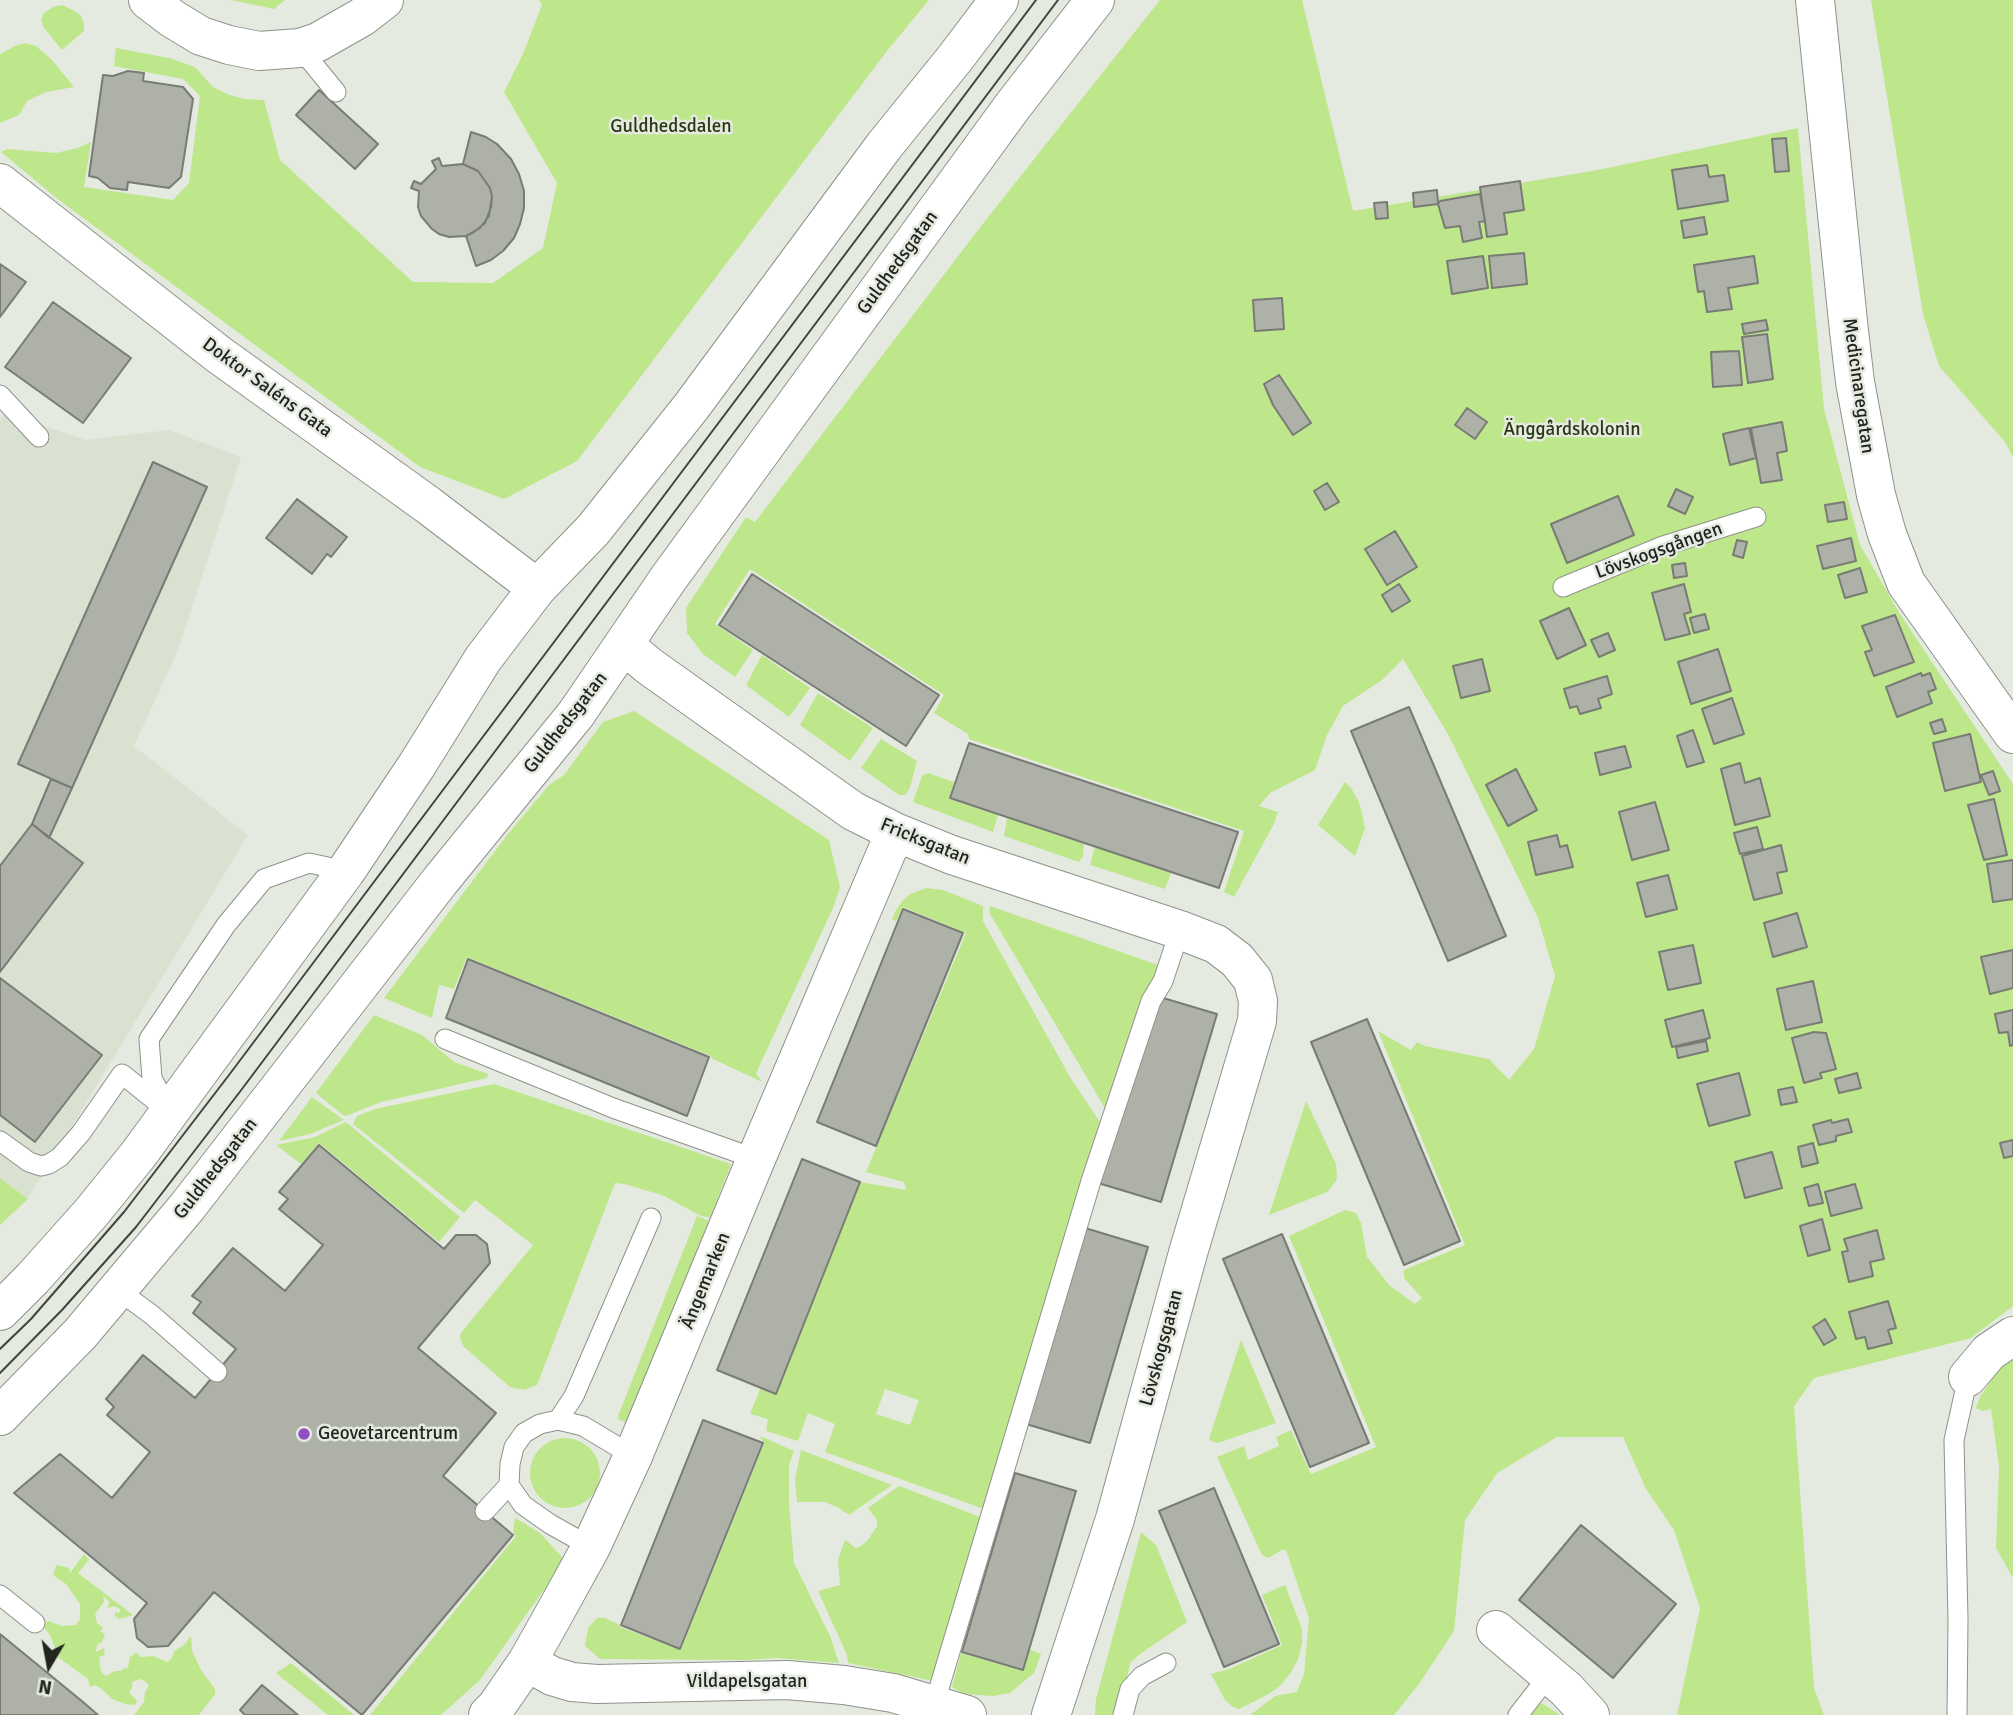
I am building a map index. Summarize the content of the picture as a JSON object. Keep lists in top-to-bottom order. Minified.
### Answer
{"streets":{"street":["Guldhedsgatan","Medicinaregatan","Doktor Saléns Gata","Fricksgatan","Ängemarken","Lövskogsgatan","Vildapelsgatan"],"lane":["Lövskogsgången"]},"crossings":[["Guldhedsgatan","Fricksgatan"],["Fricksgatan","Ängemarken"],["Fricksgatan","Lövskogsgatan"],["Ängemarken","Vildapelsgatan"]],"parks":["Guldhedsdalen","Änggårdskolonin"],"places":["Geovetarcentrum"],"north":"bottom"}
